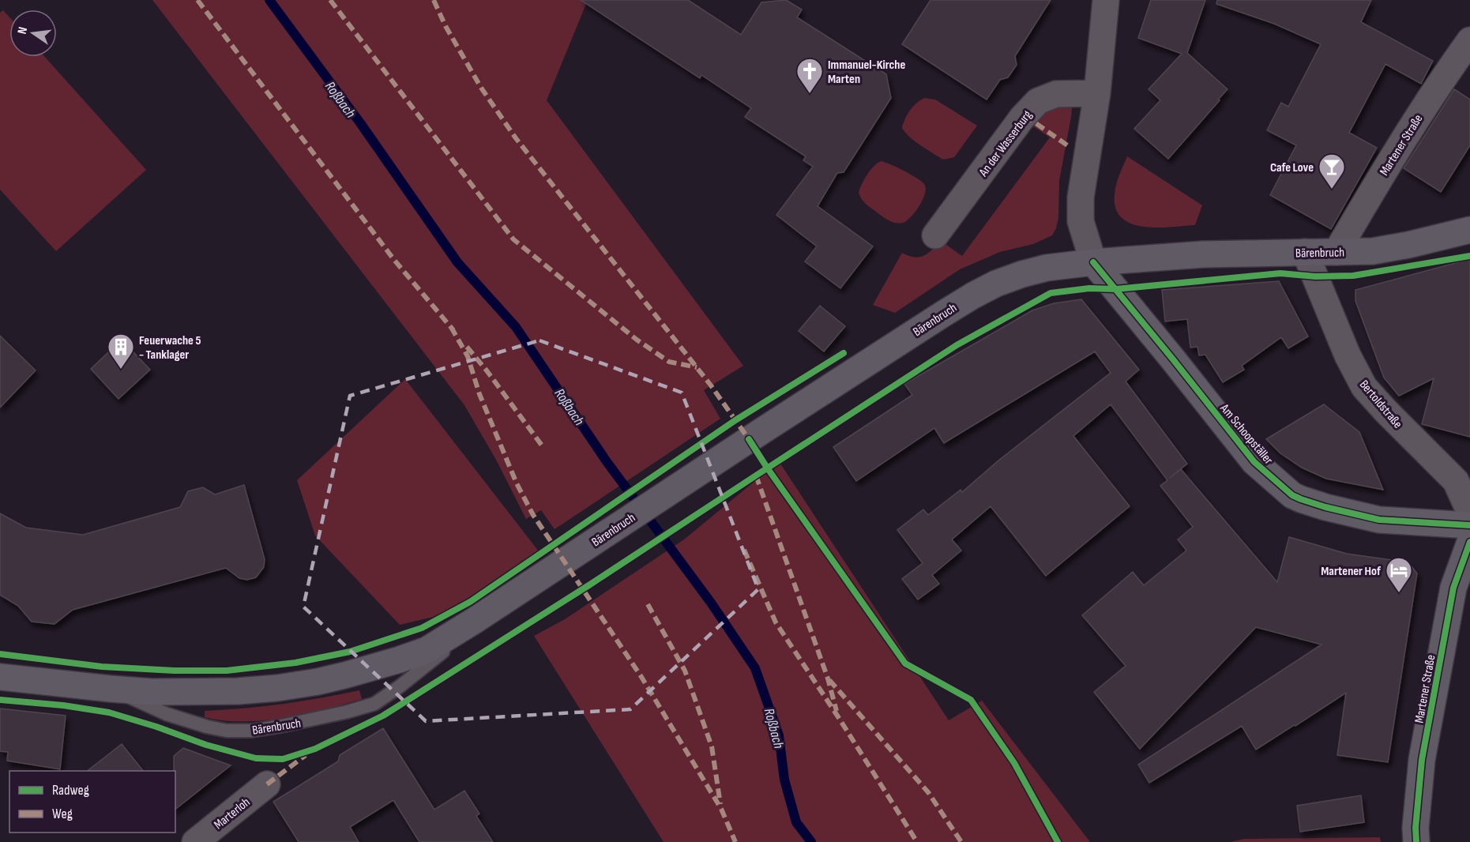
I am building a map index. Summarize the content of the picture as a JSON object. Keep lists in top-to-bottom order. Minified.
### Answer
{"streets":{"main road":["Martener Straße","Bärenbruch","Am Schoopställer"],"street":["An der Wasserburg","Bertoldstraße","Marterloh"]},"crossings":[["Martener Straße","Bärenbruch"],["Bärenbruch","Bertoldstraße"],["Bärenbruch","Am Schoopställer"]],"water":["Roßbach"],"places":{"church":["Immanuel-Kirche Marten"],"bar":["Cafe Love"],"building":["Feuerwache 5 - Tanklager"],"hotel":["Martener Hof"]},"legend":["Radweg","Weg"],"north":"left"}
